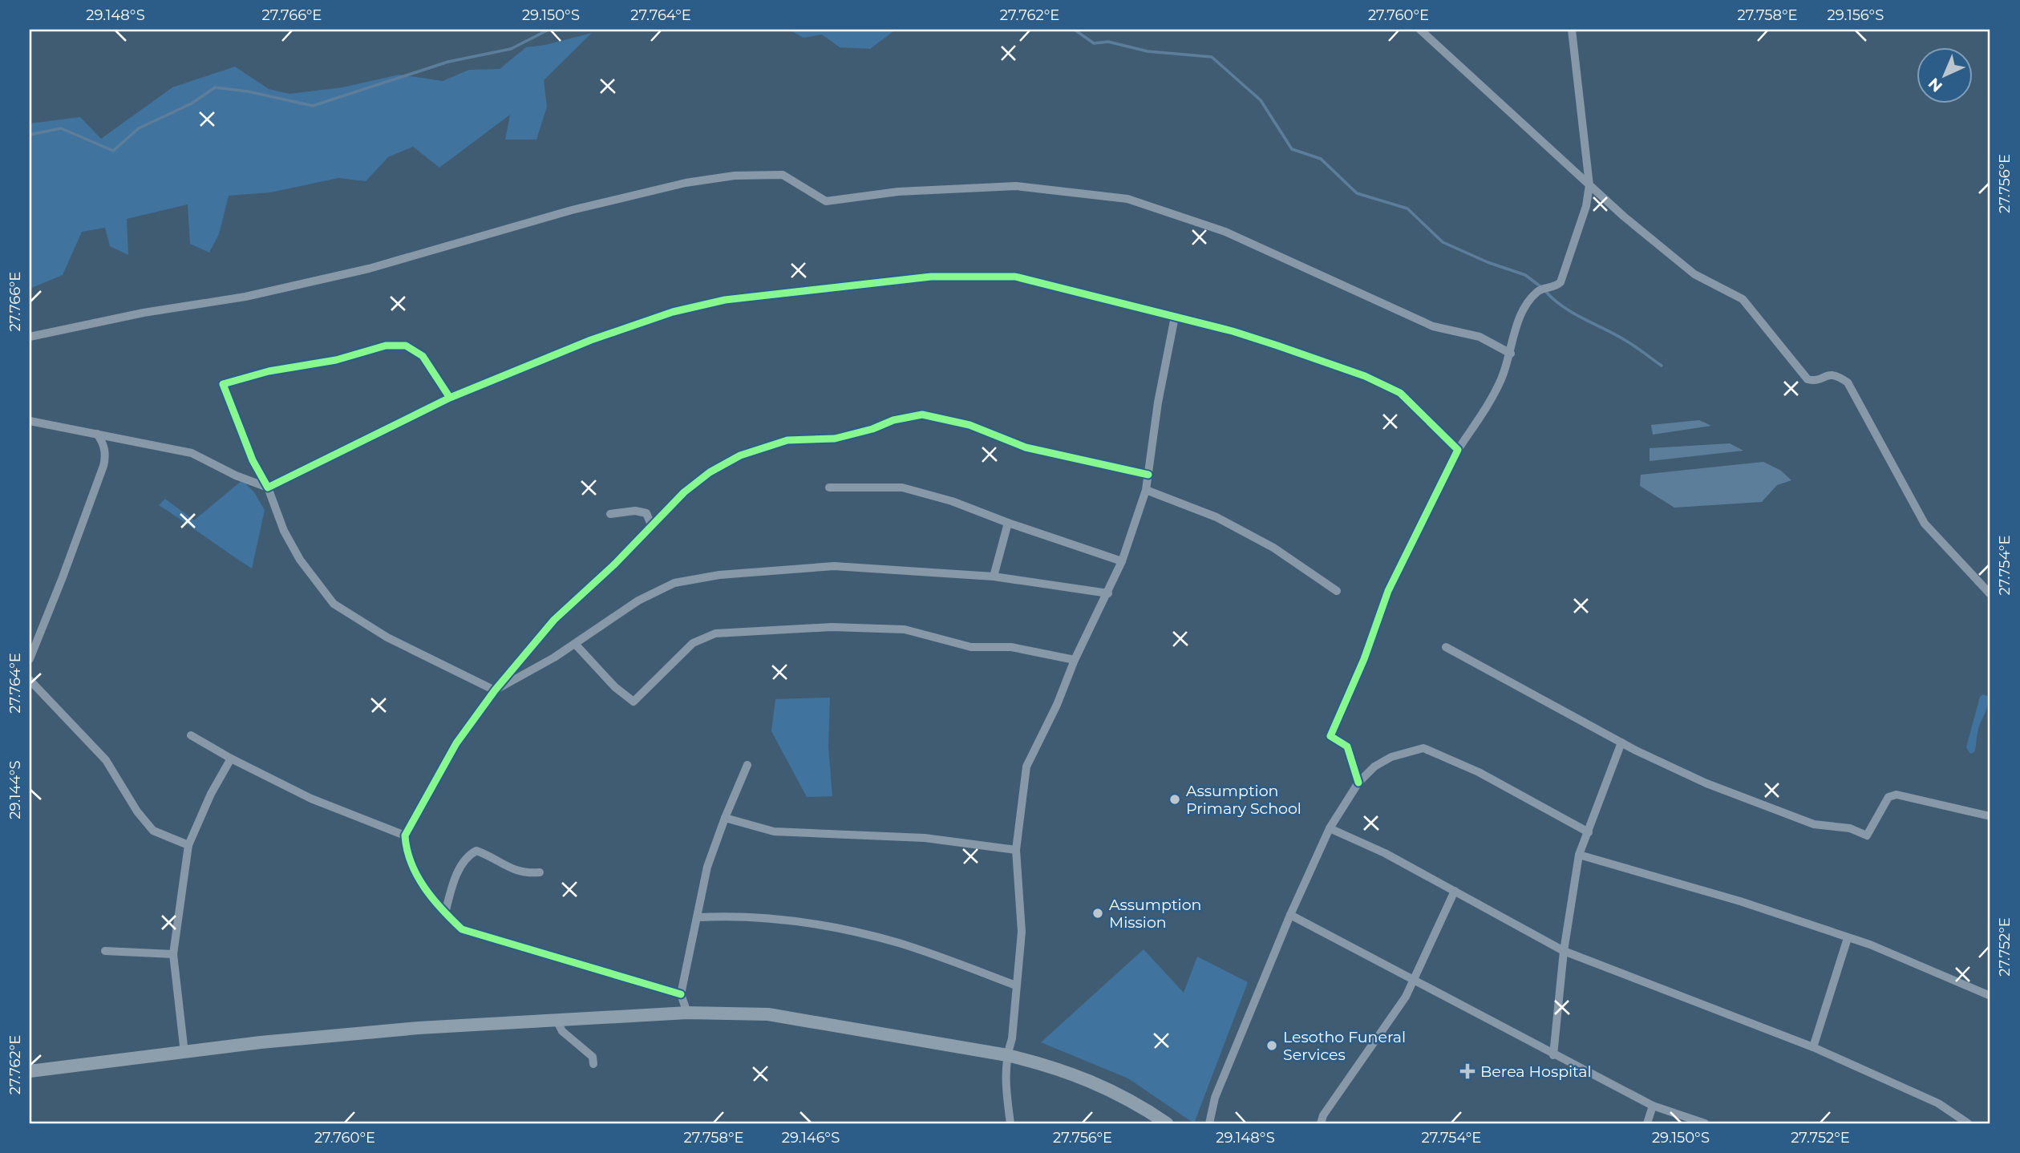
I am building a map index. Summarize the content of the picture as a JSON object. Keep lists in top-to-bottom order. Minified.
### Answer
{"places":{"other":["Assumption Primary School","Assumption Mission","Lesotho Funeral Services"],"health":["Berea Hospital"]},"north":"bottom left","coordinates":["29.148°S","27.766°E","29.150°S","27.764°E","27.762°E","27.760°E","27.758°E","29.156°S","27.756°E","27.754°E","29.144°S","27.752°E","29.146°S"]}
